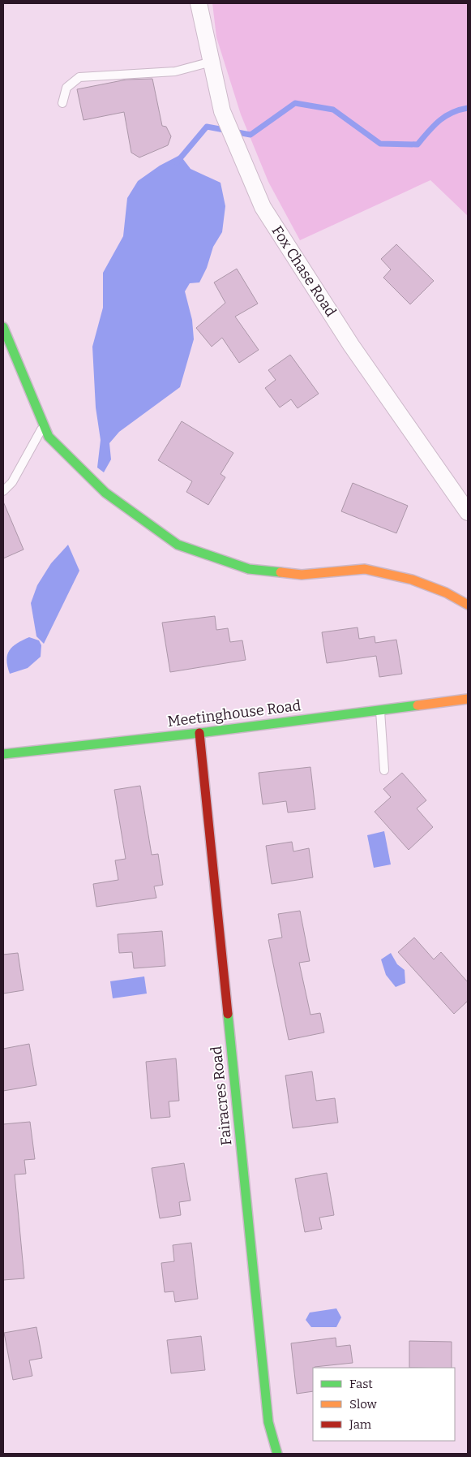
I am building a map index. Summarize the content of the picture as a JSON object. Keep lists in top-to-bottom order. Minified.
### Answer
{"streets":{"street":["Fox Chase Road","Meetinghouse Road","Fairacres Road"]},"crossings":[["Meetinghouse Road","Fairacres Road"]],"legend":["Fast","Slow","Jam"]}
